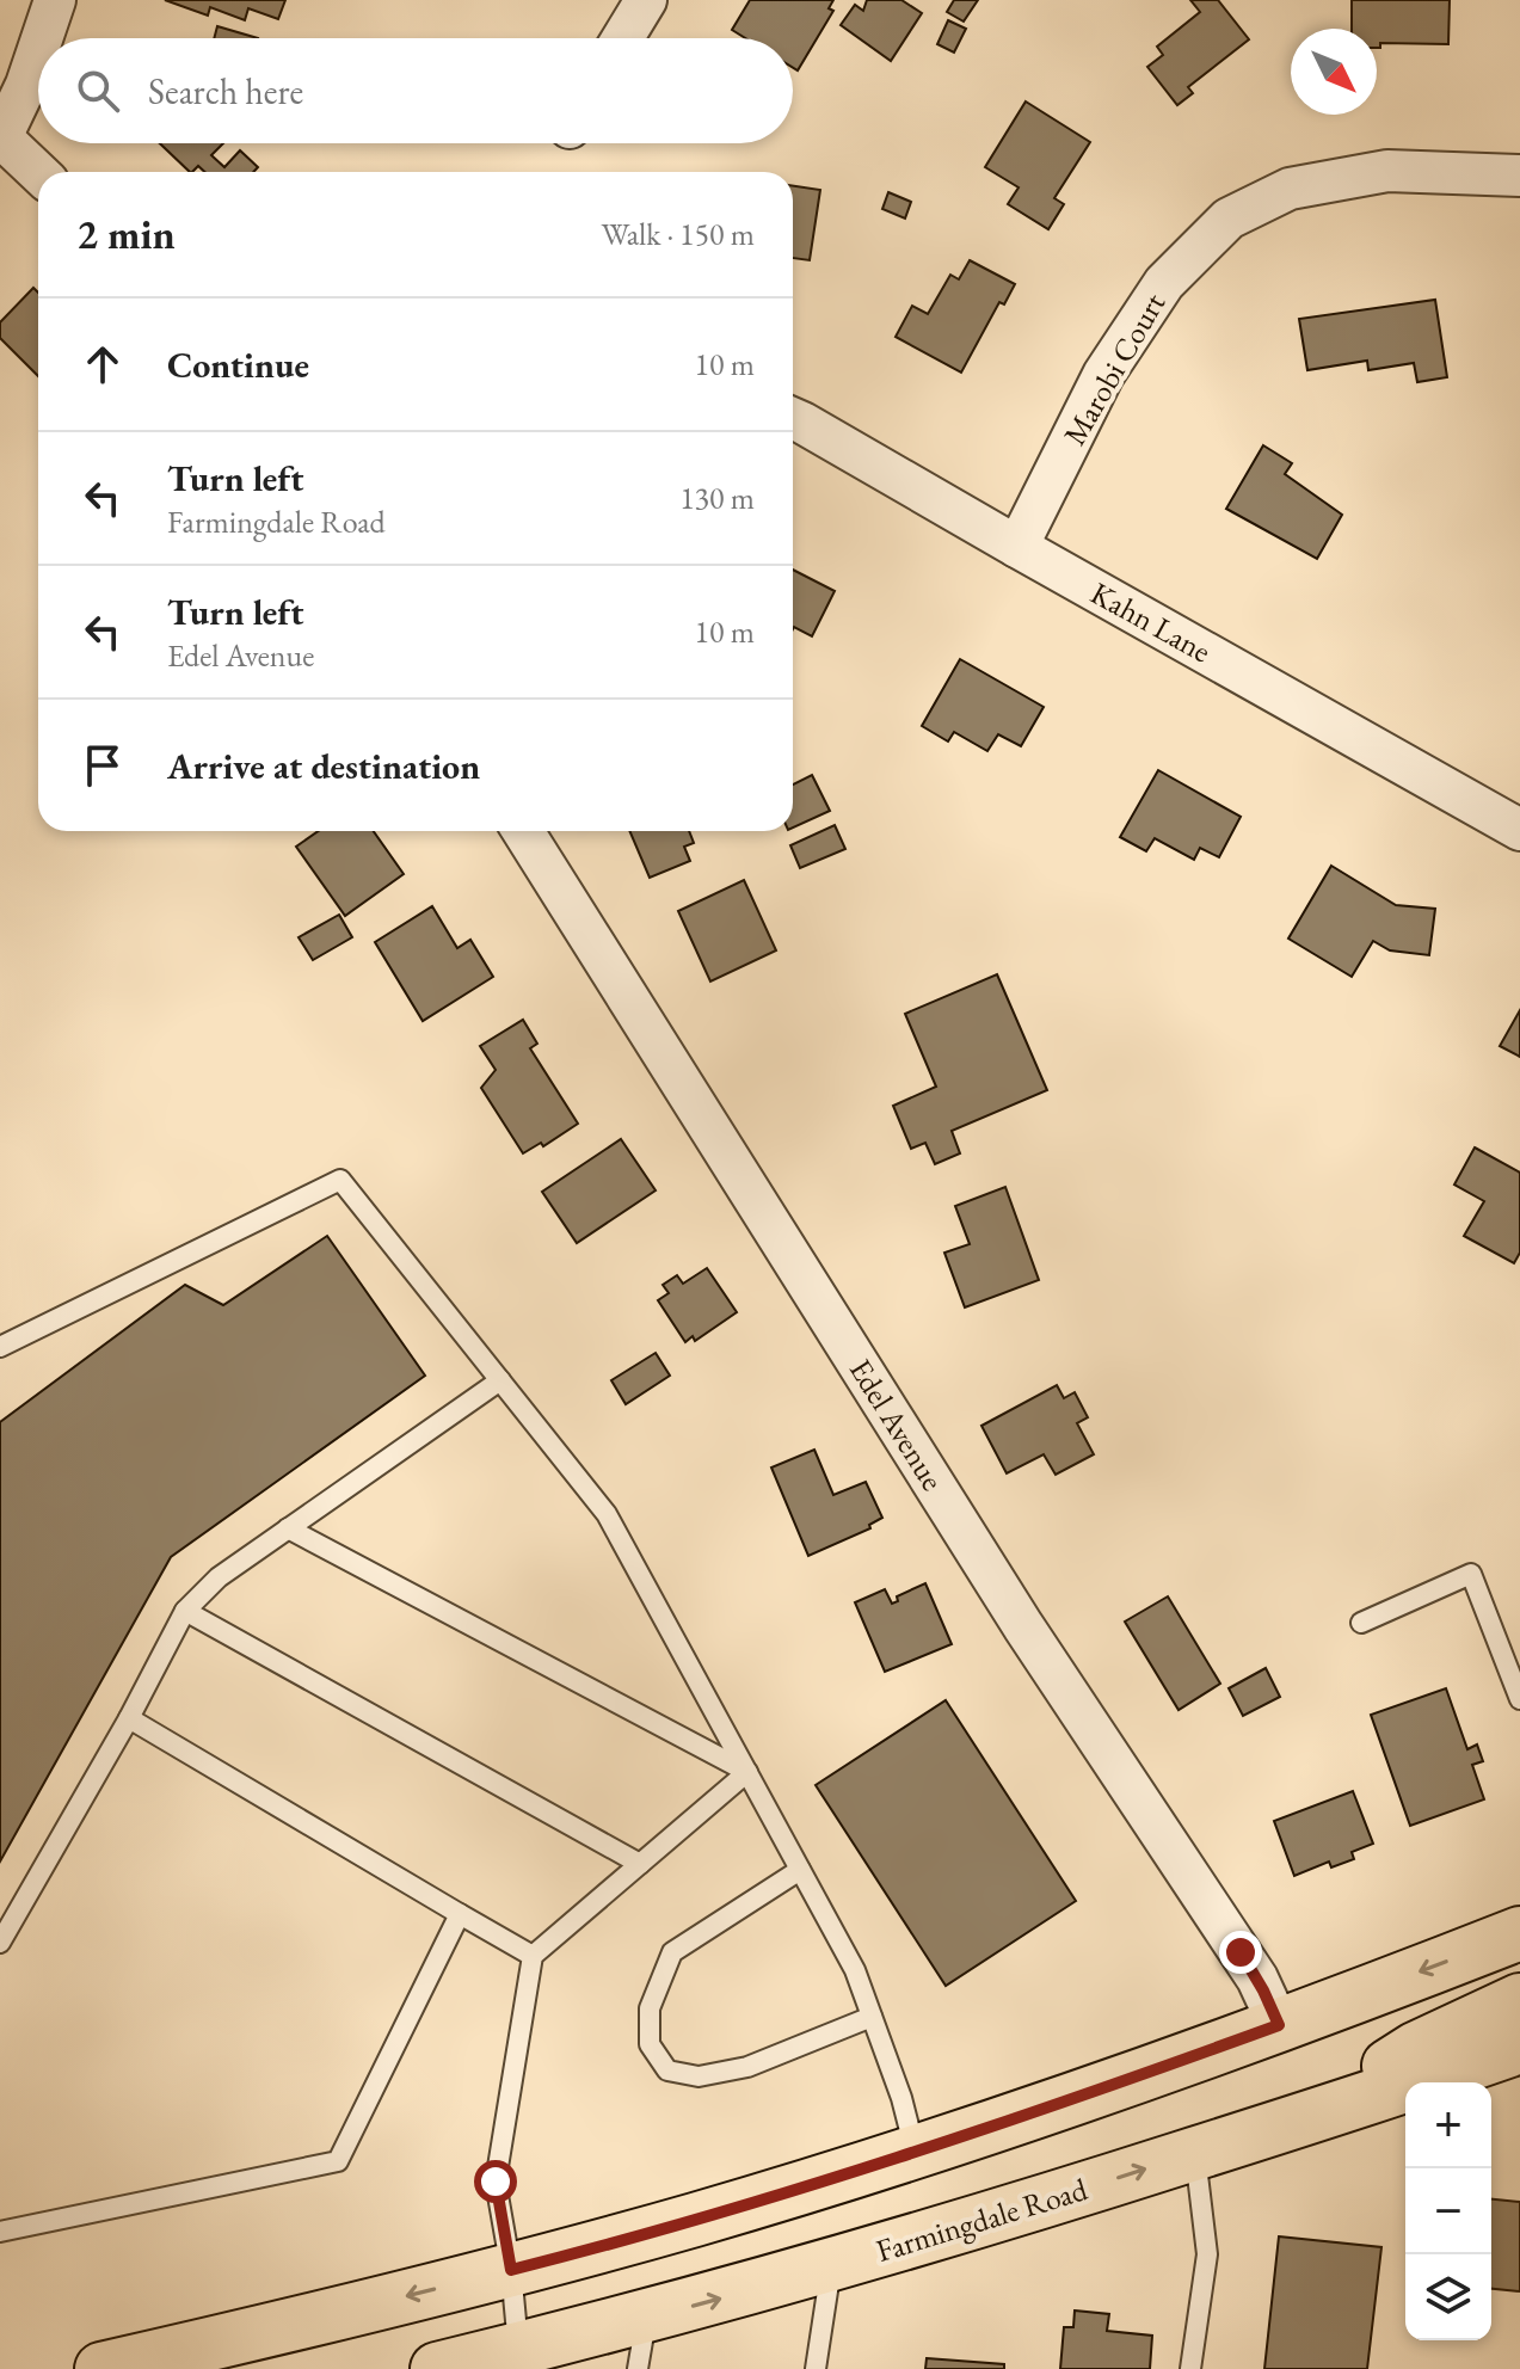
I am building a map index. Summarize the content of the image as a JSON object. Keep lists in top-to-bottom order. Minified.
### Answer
{"streets":{"main road":["Farmingdale Road"],"street":["Marobi Court","Kahn Lane","Edel Avenue"]},"crossings":[["Marobi Court","Kahn Lane"]],"north":"bottom right","page":{"search":"Search here","heading":["2 min","Walk · 150 m"],"list":[["Continue","10 m"],["Turn left","Farmingdale Road","130 m"],["Turn left","Edel Avenue","10 m"],"Arrive at destination"],"map_buttons":["+","−"]}}
